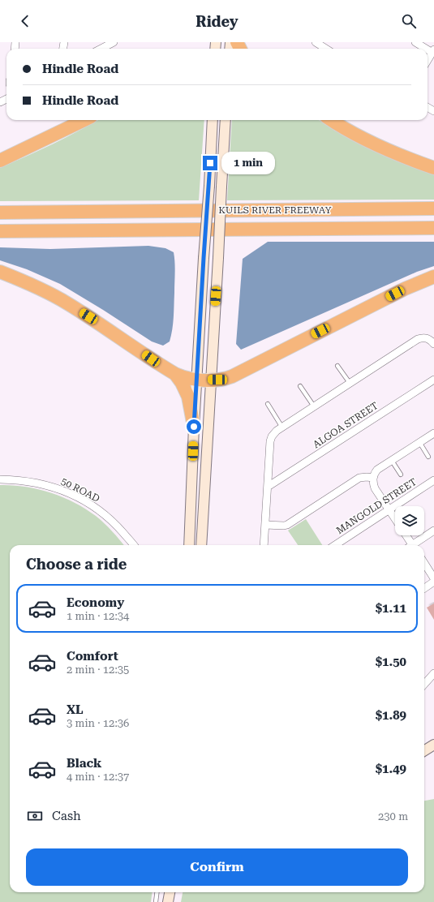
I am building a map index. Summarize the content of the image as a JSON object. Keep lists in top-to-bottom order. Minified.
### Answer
{"streets":{"highway":["KUILS RIVER FREEWAY"],"street":["ALGOA STREET","50 ROAD","MANGOLD STREET"]},"page":{"header":"Ridey","banner":["Hindle Road","Hindle Road"],"bubble":"1 min","heading":"Choose a ride","list":[{"name":"Economy","note":"1 min · 12:34","value":"$1.11"},{"name":"Comfort","note":"2 min · 12:35","value":"$1.50"},{"name":"XL","note":"3 min · 12:36","value":"$1.89"},{"name":"Black","note":"4 min · 12:37","value":"$1.49"}],"pay":["Cash","230 m"],"buttons":"Confirm"}}
